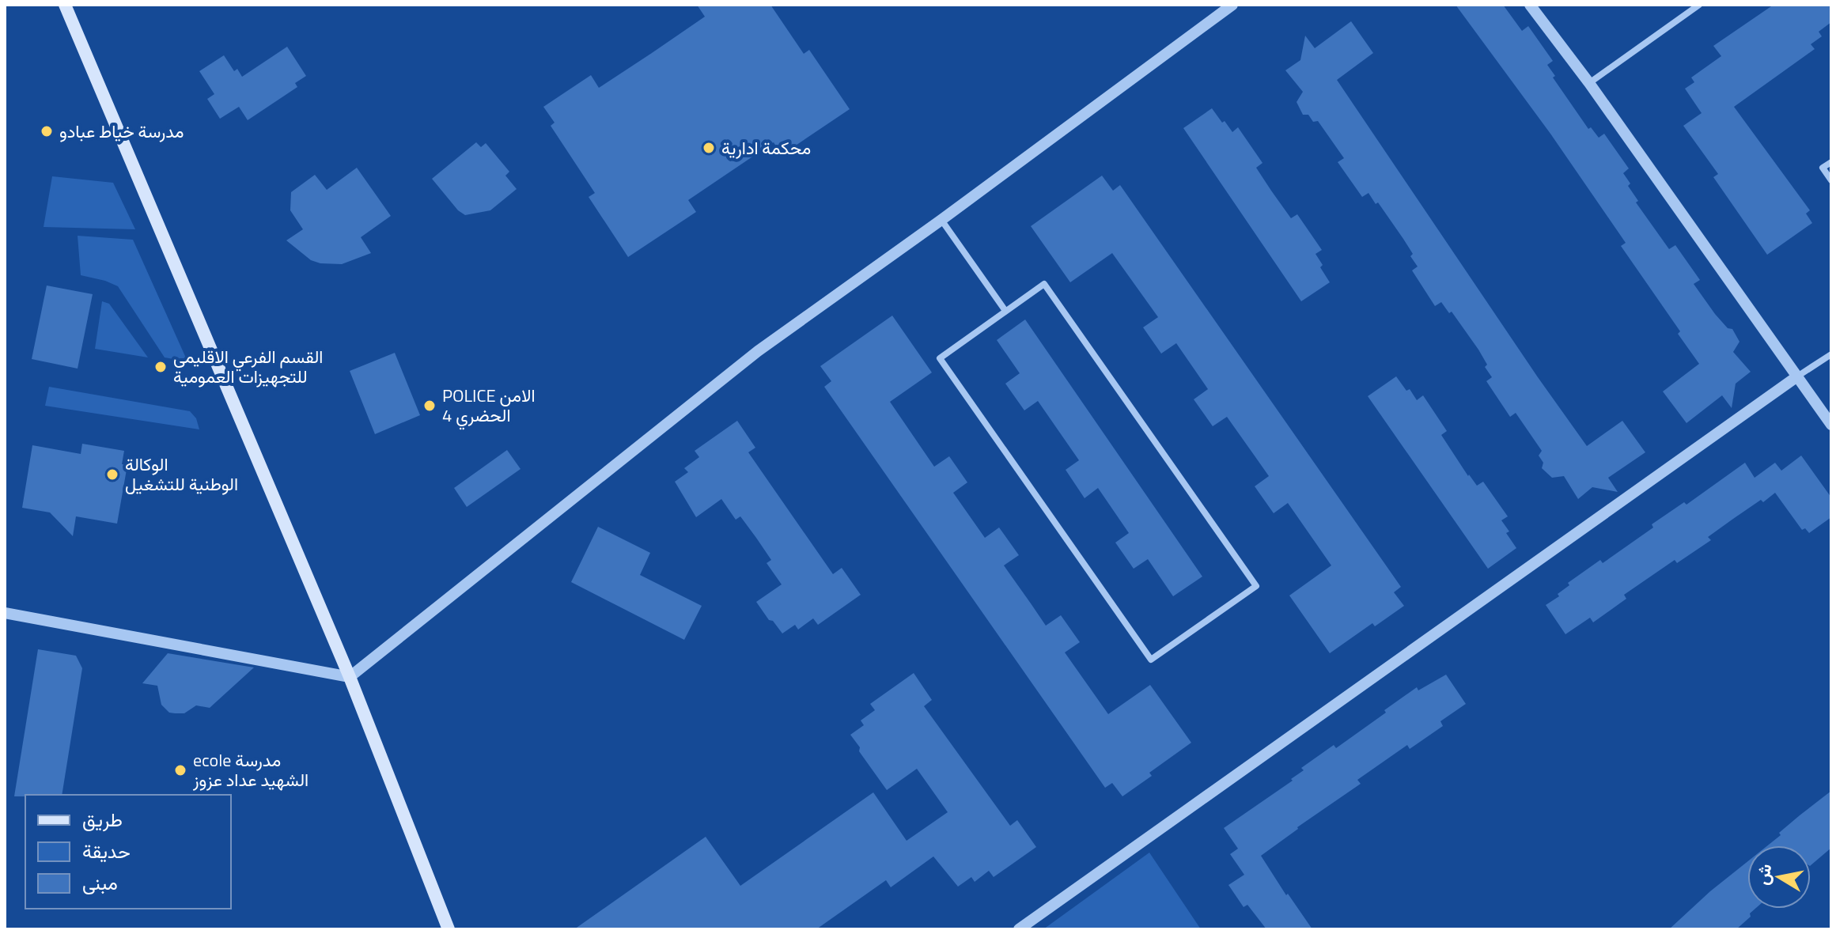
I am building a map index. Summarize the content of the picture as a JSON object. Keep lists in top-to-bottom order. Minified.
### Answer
{"places":["مدرسة خياط عبادو","محكمة ادارية","القسم الفرعي الاقليمي للتجهيزات العمومية","POLICE الامن الحضري 4","الوكالة الوطنية للتشغيل","ecole مدرسة الشهيد عداد عزوز"],"legend":["طريق","حديقة","مبنى"],"north":"left"}
